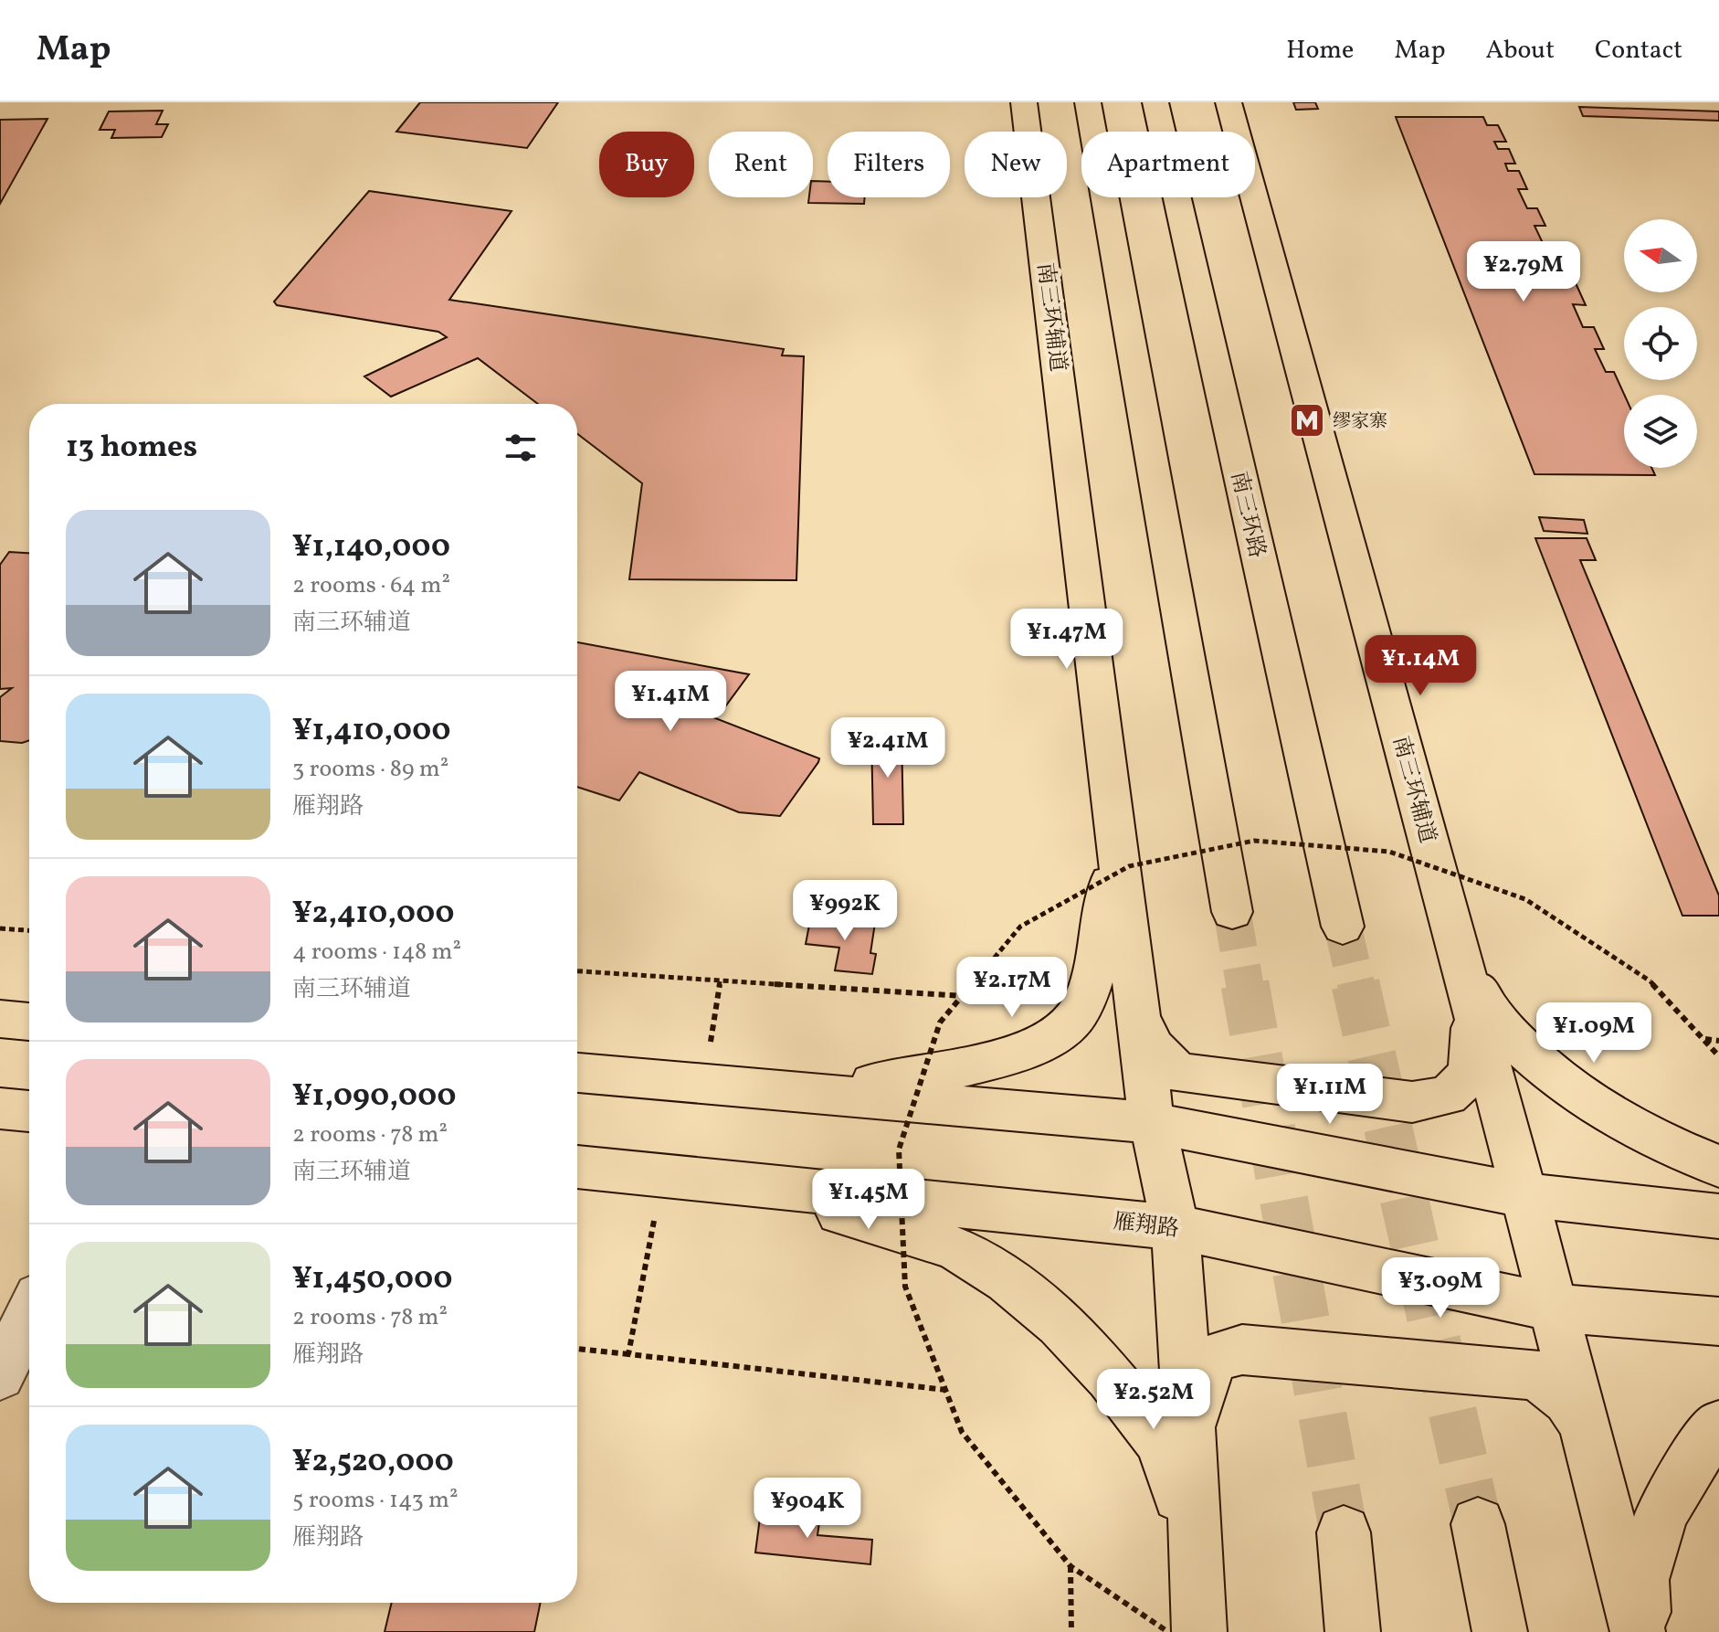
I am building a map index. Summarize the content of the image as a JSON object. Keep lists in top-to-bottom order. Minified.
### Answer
{"streets":{"main road":["南三环辅道","南三环路","雁翔路"]},"crossings":[["南三环辅道","雁翔路"]],"places":{"metro station":["缪家寨"]},"north":"left","page":{"header":"Map","nav":["Home","Map","About","Contact"],"chip":["Buy","Rent","Filters","New","Apartment"],"price":["¥2.79M","¥1.47M","¥1.14M","¥1.41M","¥2.41M","¥992K","¥2.17M","¥1.09M","¥1.11M","¥1.45M","¥3.09M","¥2.52M","¥904K"],"heading":"13 homes","list":[{"name":"¥1,140,000","note":"2 rooms · 64 m² · 南三环辅道"},{"name":"¥1,410,000","note":"3 rooms · 89 m² · 雁翔路"},{"name":"¥2,410,000","note":"4 rooms · 148 m² · 南三环辅道"},{"name":"¥1,090,000","note":"2 rooms · 78 m² · 南三环辅道"},{"name":"¥1,450,000","note":"2 rooms · 78 m² · 雁翔路"},{"name":"¥2,520,000","note":"5 rooms · 143 m² · 雁翔路"}]}}
